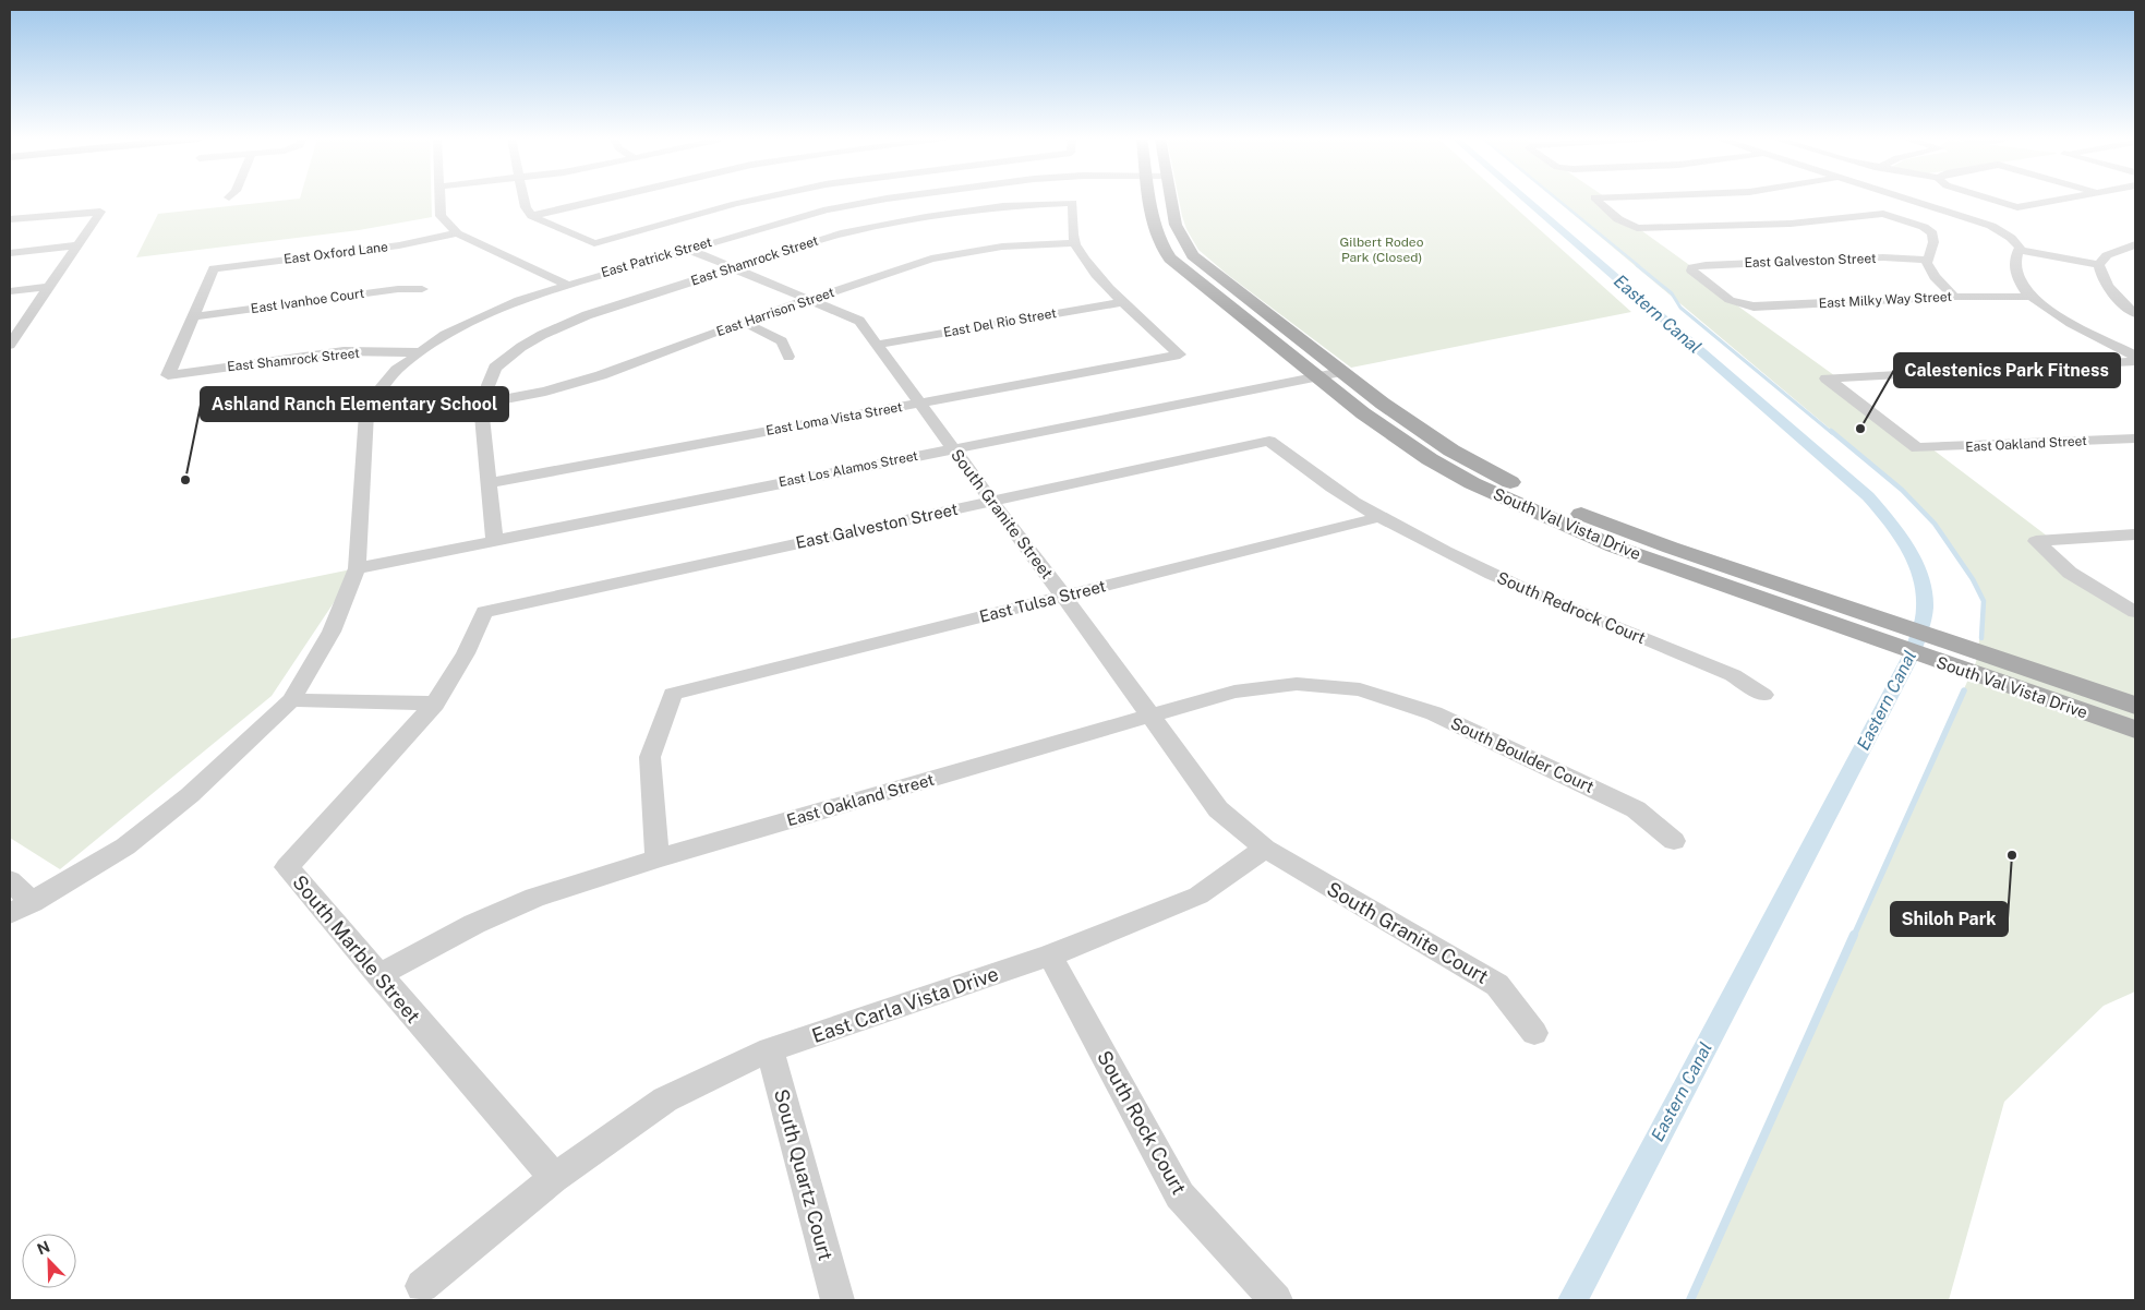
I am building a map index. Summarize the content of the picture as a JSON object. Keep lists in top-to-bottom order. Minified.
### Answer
{"streets":{"main road":["South Val Vista Drive"],"street":["East Oxford Lane","East Patrick Street","East Shamrock Street","East Galveston Street","East Milky Way Street","East Ivanhoe Court","East Harrison Street","East Del Rio Street","East Loma Vista Street","East Oakland Street","East Los Alamos Street","South Granite Street","East Tulsa Street","South Redrock Court","South Boulder Court","South Granite Court","South Marble Street","East Carla Vista Drive","South Rock Court","South Quartz Court"]},"crossings":[["East Oxford Lane","East Ivanhoe Court"],["East Patrick Street","East Shamrock Street"],["East Patrick Street","East Los Alamos Street"],["East Patrick Street","South Granite Street"],["East Shamrock Street","East Harrison Street"],["East Shamrock Street","South Granite Street"],["East Galveston Street","East Milky Way Street"],["East Galveston Street","South Granite Street"],["East Galveston Street","South Redrock Court"],["East Galveston Street","South Marble Street"],["East Harrison Street","South Granite Street"],["East Del Rio Street","East Loma Vista Street"],["East Del Rio Street","South Granite Street"],["East Loma Vista Street","South Granite Street"],["East Oakland Street","South Granite Street"],["East Oakland Street","East Tulsa Street"],["East Oakland Street","South Boulder Court"],["East Oakland Street","South Marble Street"],["East Los Alamos Street","South Granite Street"],["East Los Alamos Street","South Val Vista Drive"],["South Granite Street","East Tulsa Street"],["South Granite Street","South Granite Court"],["South Granite Street","East Carla Vista Drive"],["East Tulsa Street","South Redrock Court"],["South Granite Court","East Carla Vista Drive"],["South Marble Street","East Carla Vista Drive"],["East Carla Vista Drive","South Rock Court"],["East Carla Vista Drive","South Quartz Court"]],"water":["Eastern Canal"],"parks":["Gilbert Rodeo Park (Closed)"],"places":["Calestenics Park Fitness","Ashland Ranch Elementary School","Shiloh Park"],"north":"top left"}
